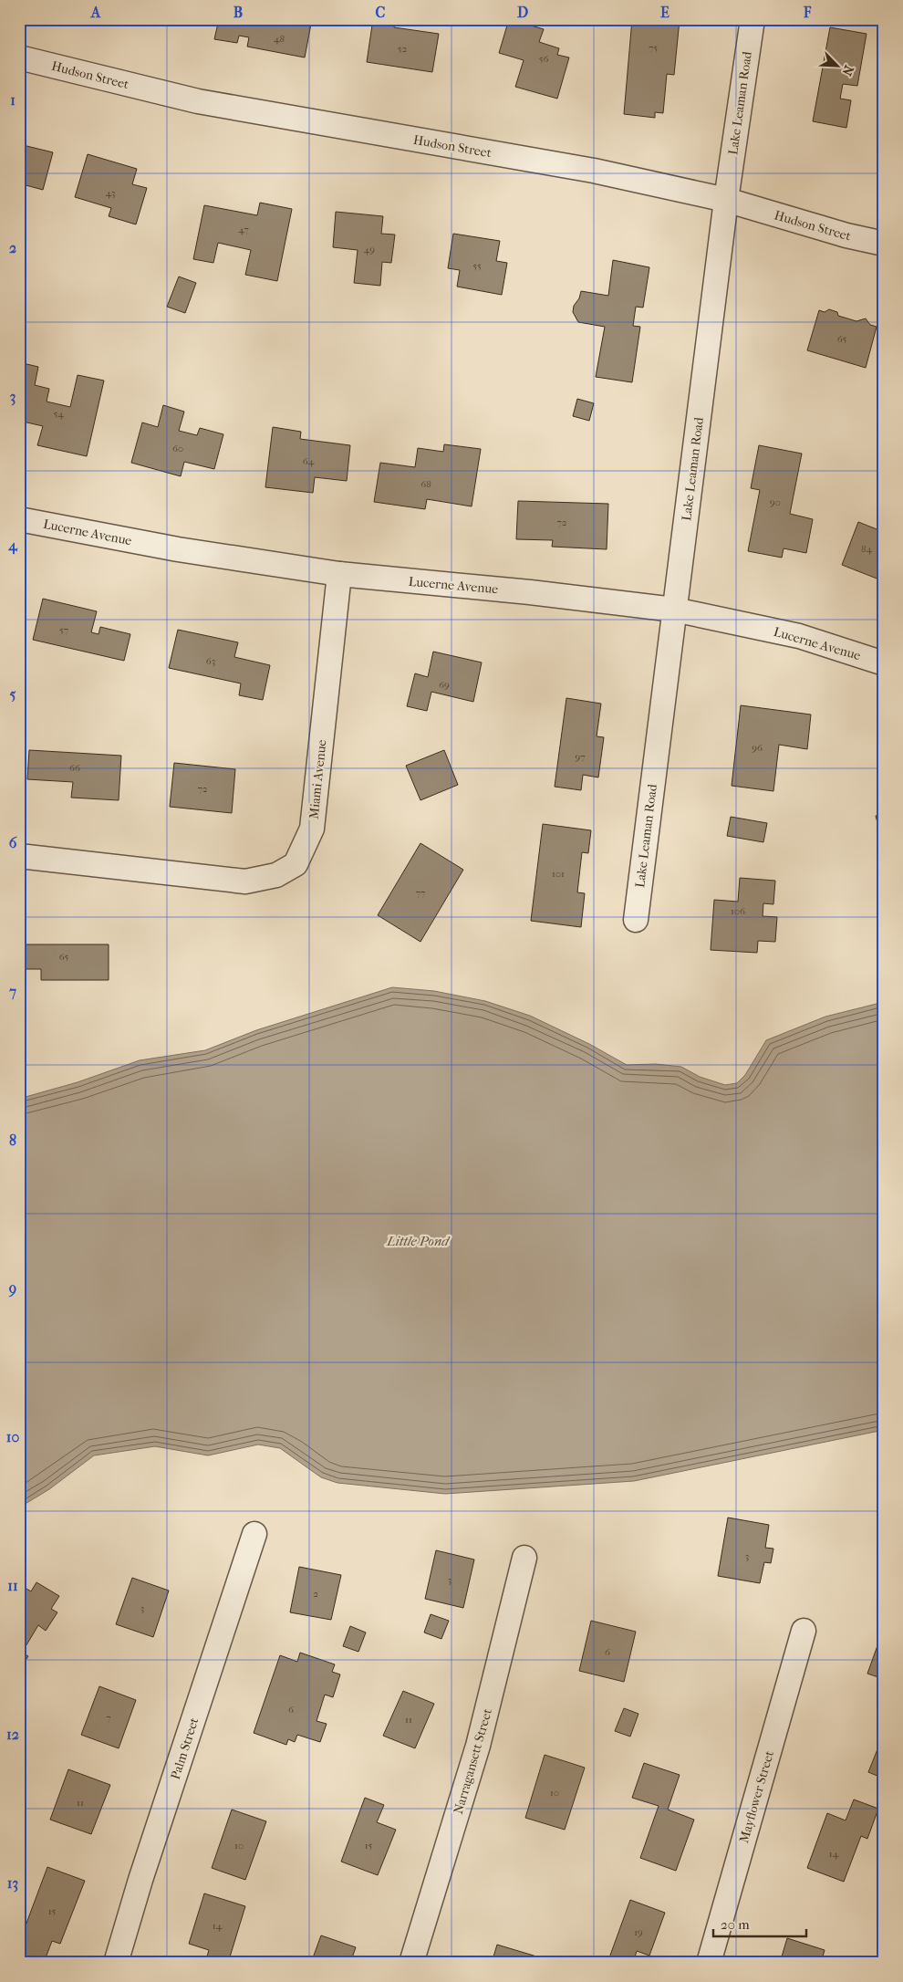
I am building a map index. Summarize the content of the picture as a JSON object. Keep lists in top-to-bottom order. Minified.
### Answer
{"streets":{"street":["Hudson Street","Lake Leaman Road","Lucerne Avenue","Miami Avenue","Palm Street","Narragansett Street","Mayflower Street"]},"crossings":[["Hudson Street","Lake Leaman Road"],["Lake Leaman Road","Lucerne Avenue"],["Lucerne Avenue","Miami Avenue"]],"water":["Little Pond"],"house_numbers":["48","75","52","56","43","47","49","55","65","54","60","64","68","90","72","84","57","63","69","96","97","66","72","101","77","106","65","3","3","2","3","6","6","7","11","10","11","10","15","14","15","14","19"],"scale_bar":"20 m","north":"bottom right","grid":{"columns":["A","B","C","D","E","F"],"rows":["1","2","3","4","5","6","7","8","9","10","11","12","13"]}}
